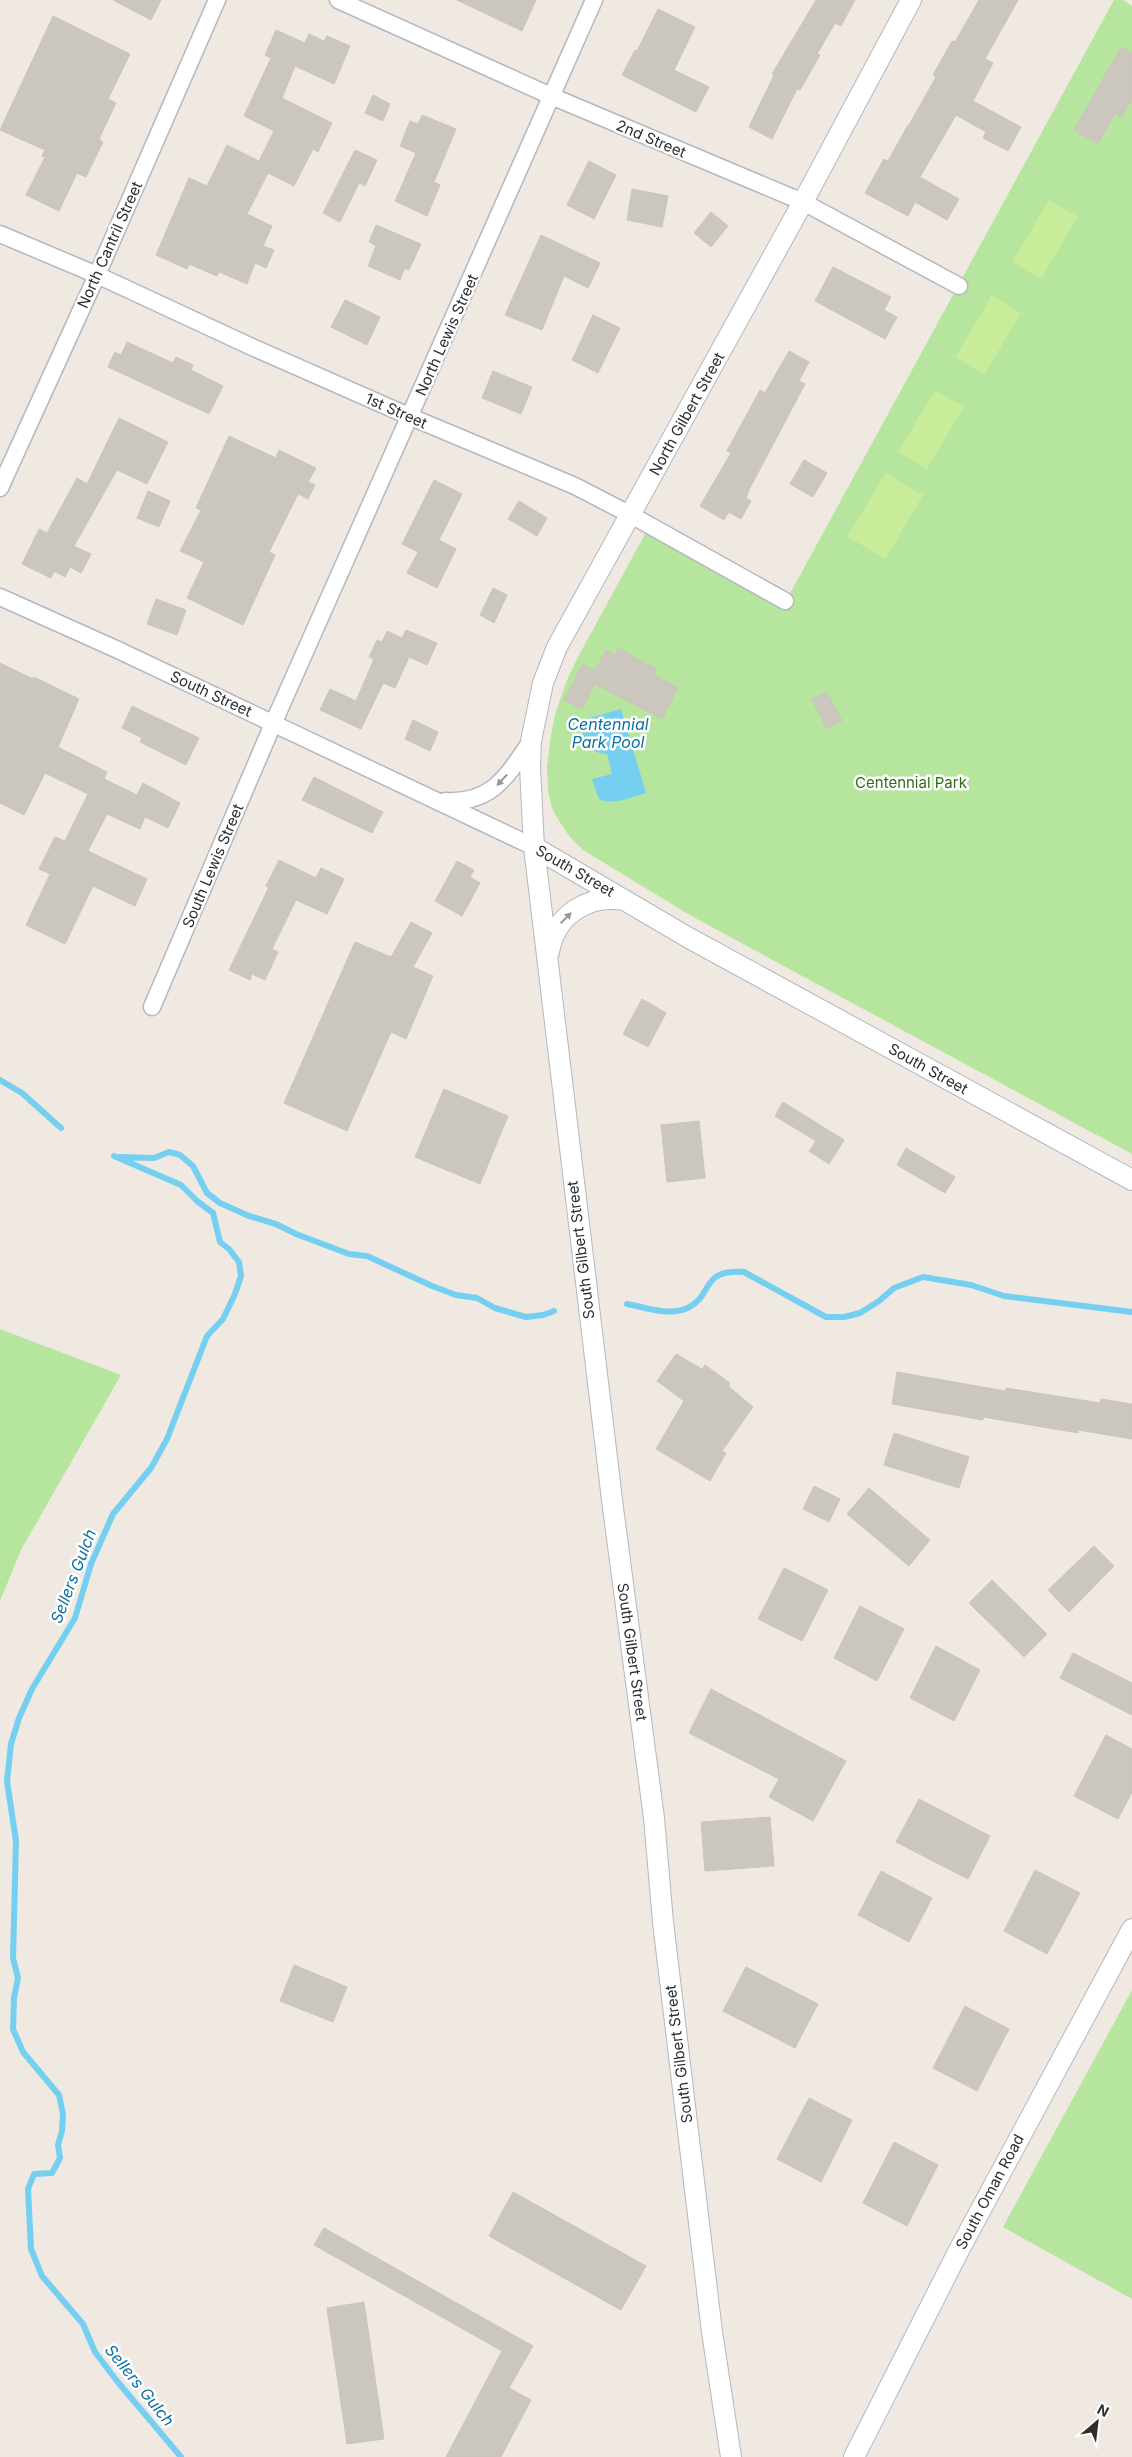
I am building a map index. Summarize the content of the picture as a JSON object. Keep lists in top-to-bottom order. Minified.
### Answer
{"streets":{"street":["2nd Street","North Cantril Street","North Lewis Street","1st Street","North Gilbert Street","South Street","South Lewis Street","South Gilbert Street","South Oman Road"]},"crossings":[["2nd Street","North Lewis Street"],["2nd Street","North Gilbert Street"],["North Cantril Street","1st Street"],["North Lewis Street","1st Street"],["North Lewis Street","South Street"],["North Lewis Street","South Lewis Street"],["1st Street","North Gilbert Street"],["North Gilbert Street","South Street"],["North Gilbert Street","South Gilbert Street"],["South Street","South Lewis Street"],["South Street","South Gilbert Street"]],"water":["Centennial Park Pool","Sellers Gulch"],"parks":["Centennial Park"],"north":"top right"}
